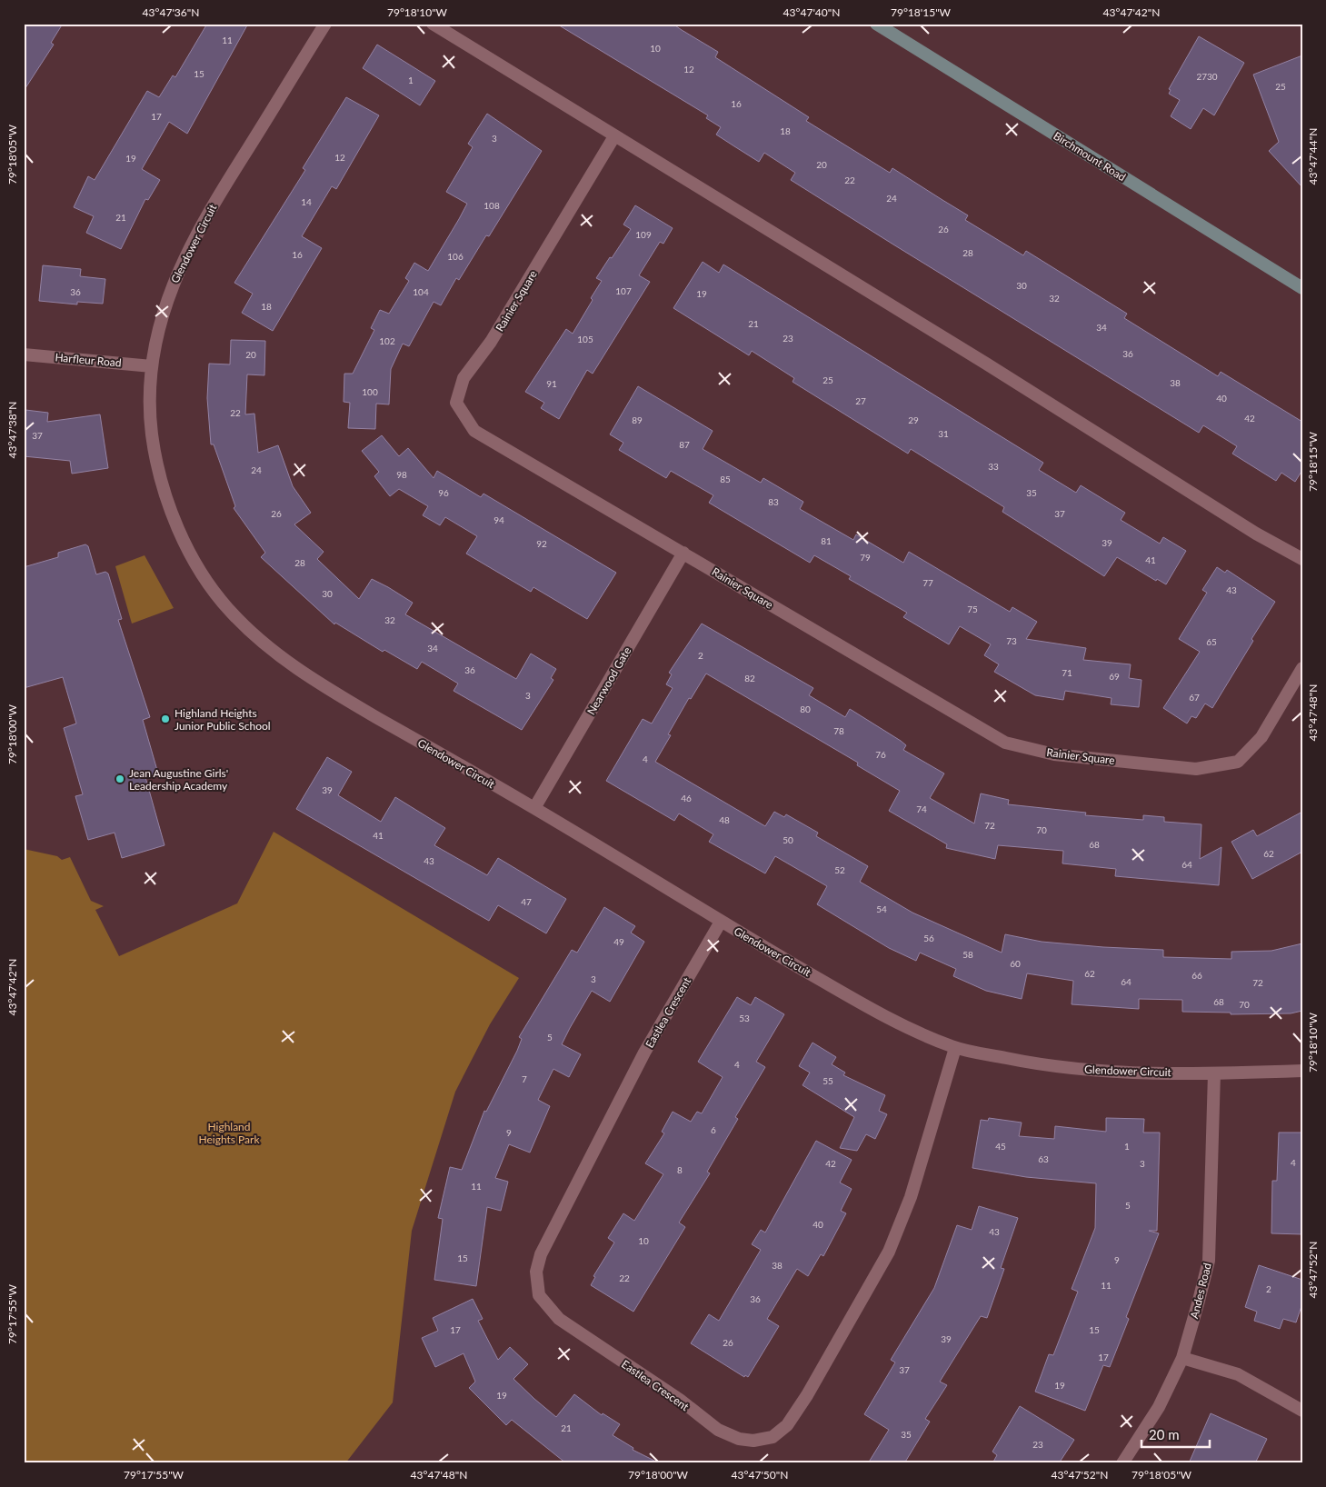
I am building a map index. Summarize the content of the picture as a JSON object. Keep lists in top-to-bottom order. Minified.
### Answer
{"streets":{"main road":["Birchmount Road"],"street":["Glendower Circuit","Rainier Square","Harfleur Road","Nearwood Gate","Eastlea Crescent","Andes Road"]},"crossings":[["Glendower Circuit","Harfleur Road"],["Glendower Circuit","Nearwood Gate"],["Glendower Circuit","Eastlea Crescent"],["Glendower Circuit","Andes Road"],["Rainier Square","Nearwood Gate"]],"parks":["Highland Heights Park"],"places":["Highland Heights Junior Public School","Jean Augustine Girls' Leadership Academy"],"house_numbers":["11","10","12","15","2730","1","25","16","17","18","3","12","19","20","22","24","14","108","21","26","109","28","16","106","30","107","36","104","19","32","18","21","34","23","105","102","36","20","25","38","91","100","40","27","22","42","89","29","31","37","87","33","24","98","85","96","35","83","26","37","94","81","39","92","79","41","28","77","43","30","75","32","73","65","34","2","36","71","69","82","3","67","80","78","76","4","39","46","74","48","72","70","41","50","68","62","43","64","52","47","54","56","49","58","60","62","66","3","64","72","68","70","53","5","4","7","55","6","9","45","1","63","4","42","3","8","11","5","40","43","10","15","9","38","22","11","2","36","17","15","39","26","17","37","19","19","21","35","23"],"scale_bar":"20 m","coordinates":["43°47'36\"N","79°18'10\"W","43°47'40\"N","79°18'15\"W","43°47'42\"N","79°18'05\"W","43°47'44\"N","43°47'38\"N","43°47'48\"N","79°18'00\"W","43°47'52\"N","79°17'55\"W","43°47'50\"N"]}
